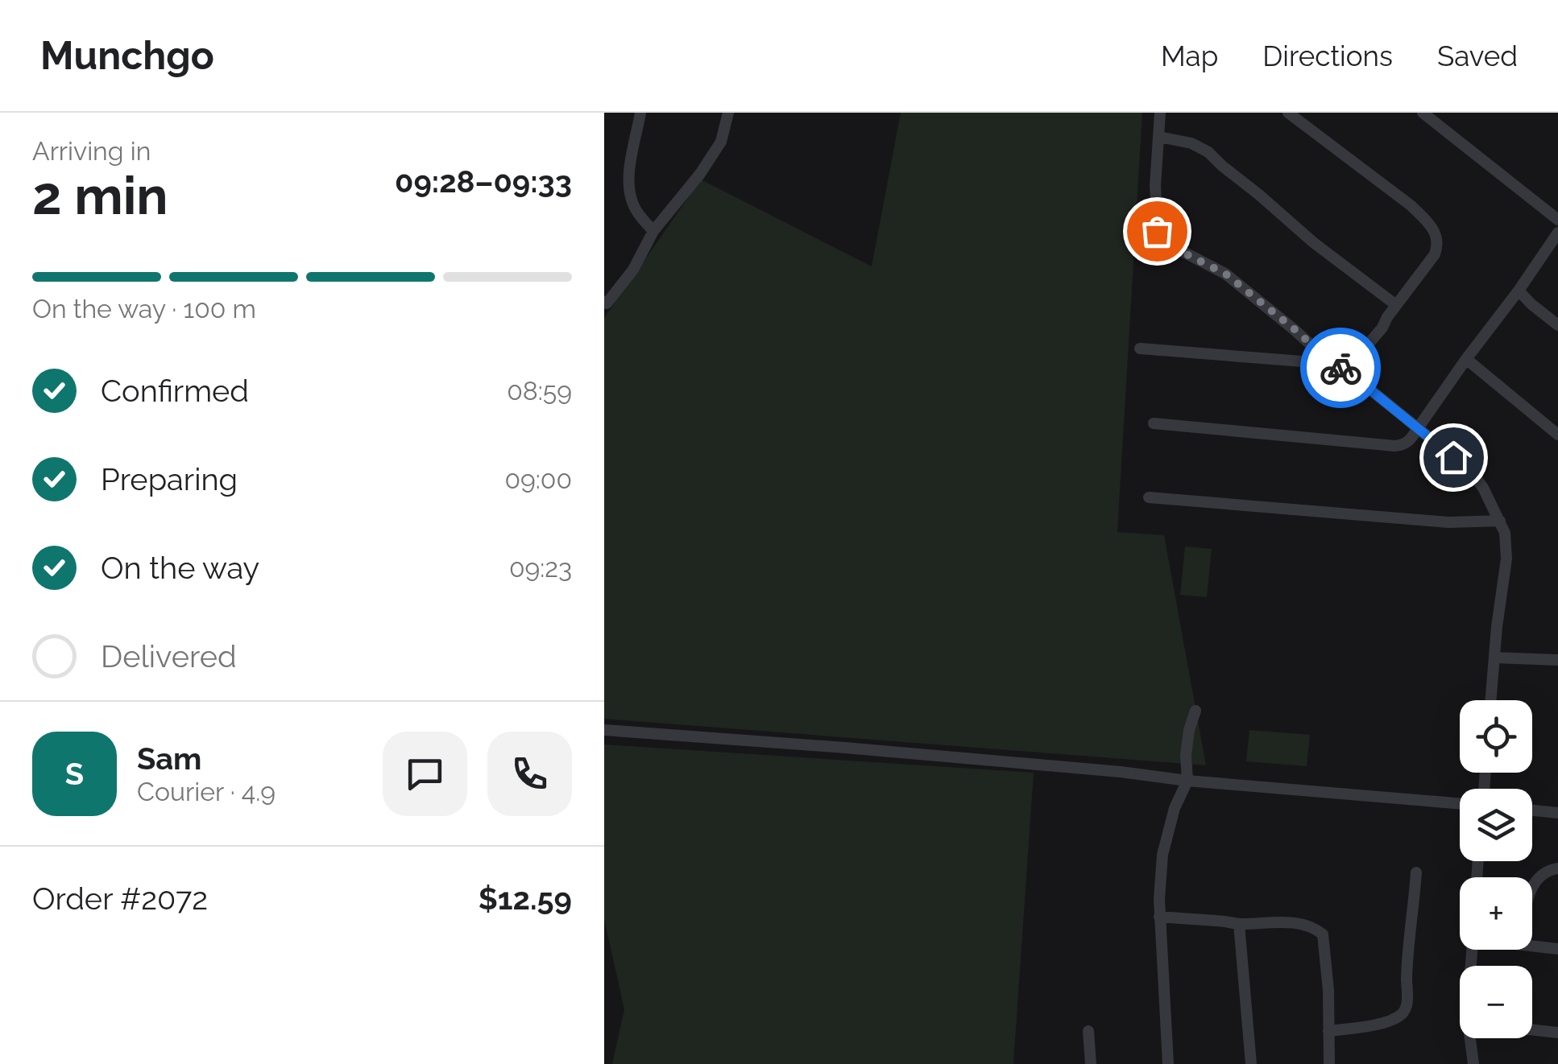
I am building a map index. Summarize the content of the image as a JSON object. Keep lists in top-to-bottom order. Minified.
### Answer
{"page":{"header":"Munchgo","nav":["Map","Directions","Saved"],"heading":["2 min","Arriving in","09:28–09:33"],"panel":["Sam","Courier · 4.9","Order #2072","$12.59"],"bar":"On the way · 100 m","list":[["Confirmed","08:59"],["Preparing","09:00"],["On the way","09:23"],"Delivered"],"map_buttons":["+","−"],"round":"S"}}
